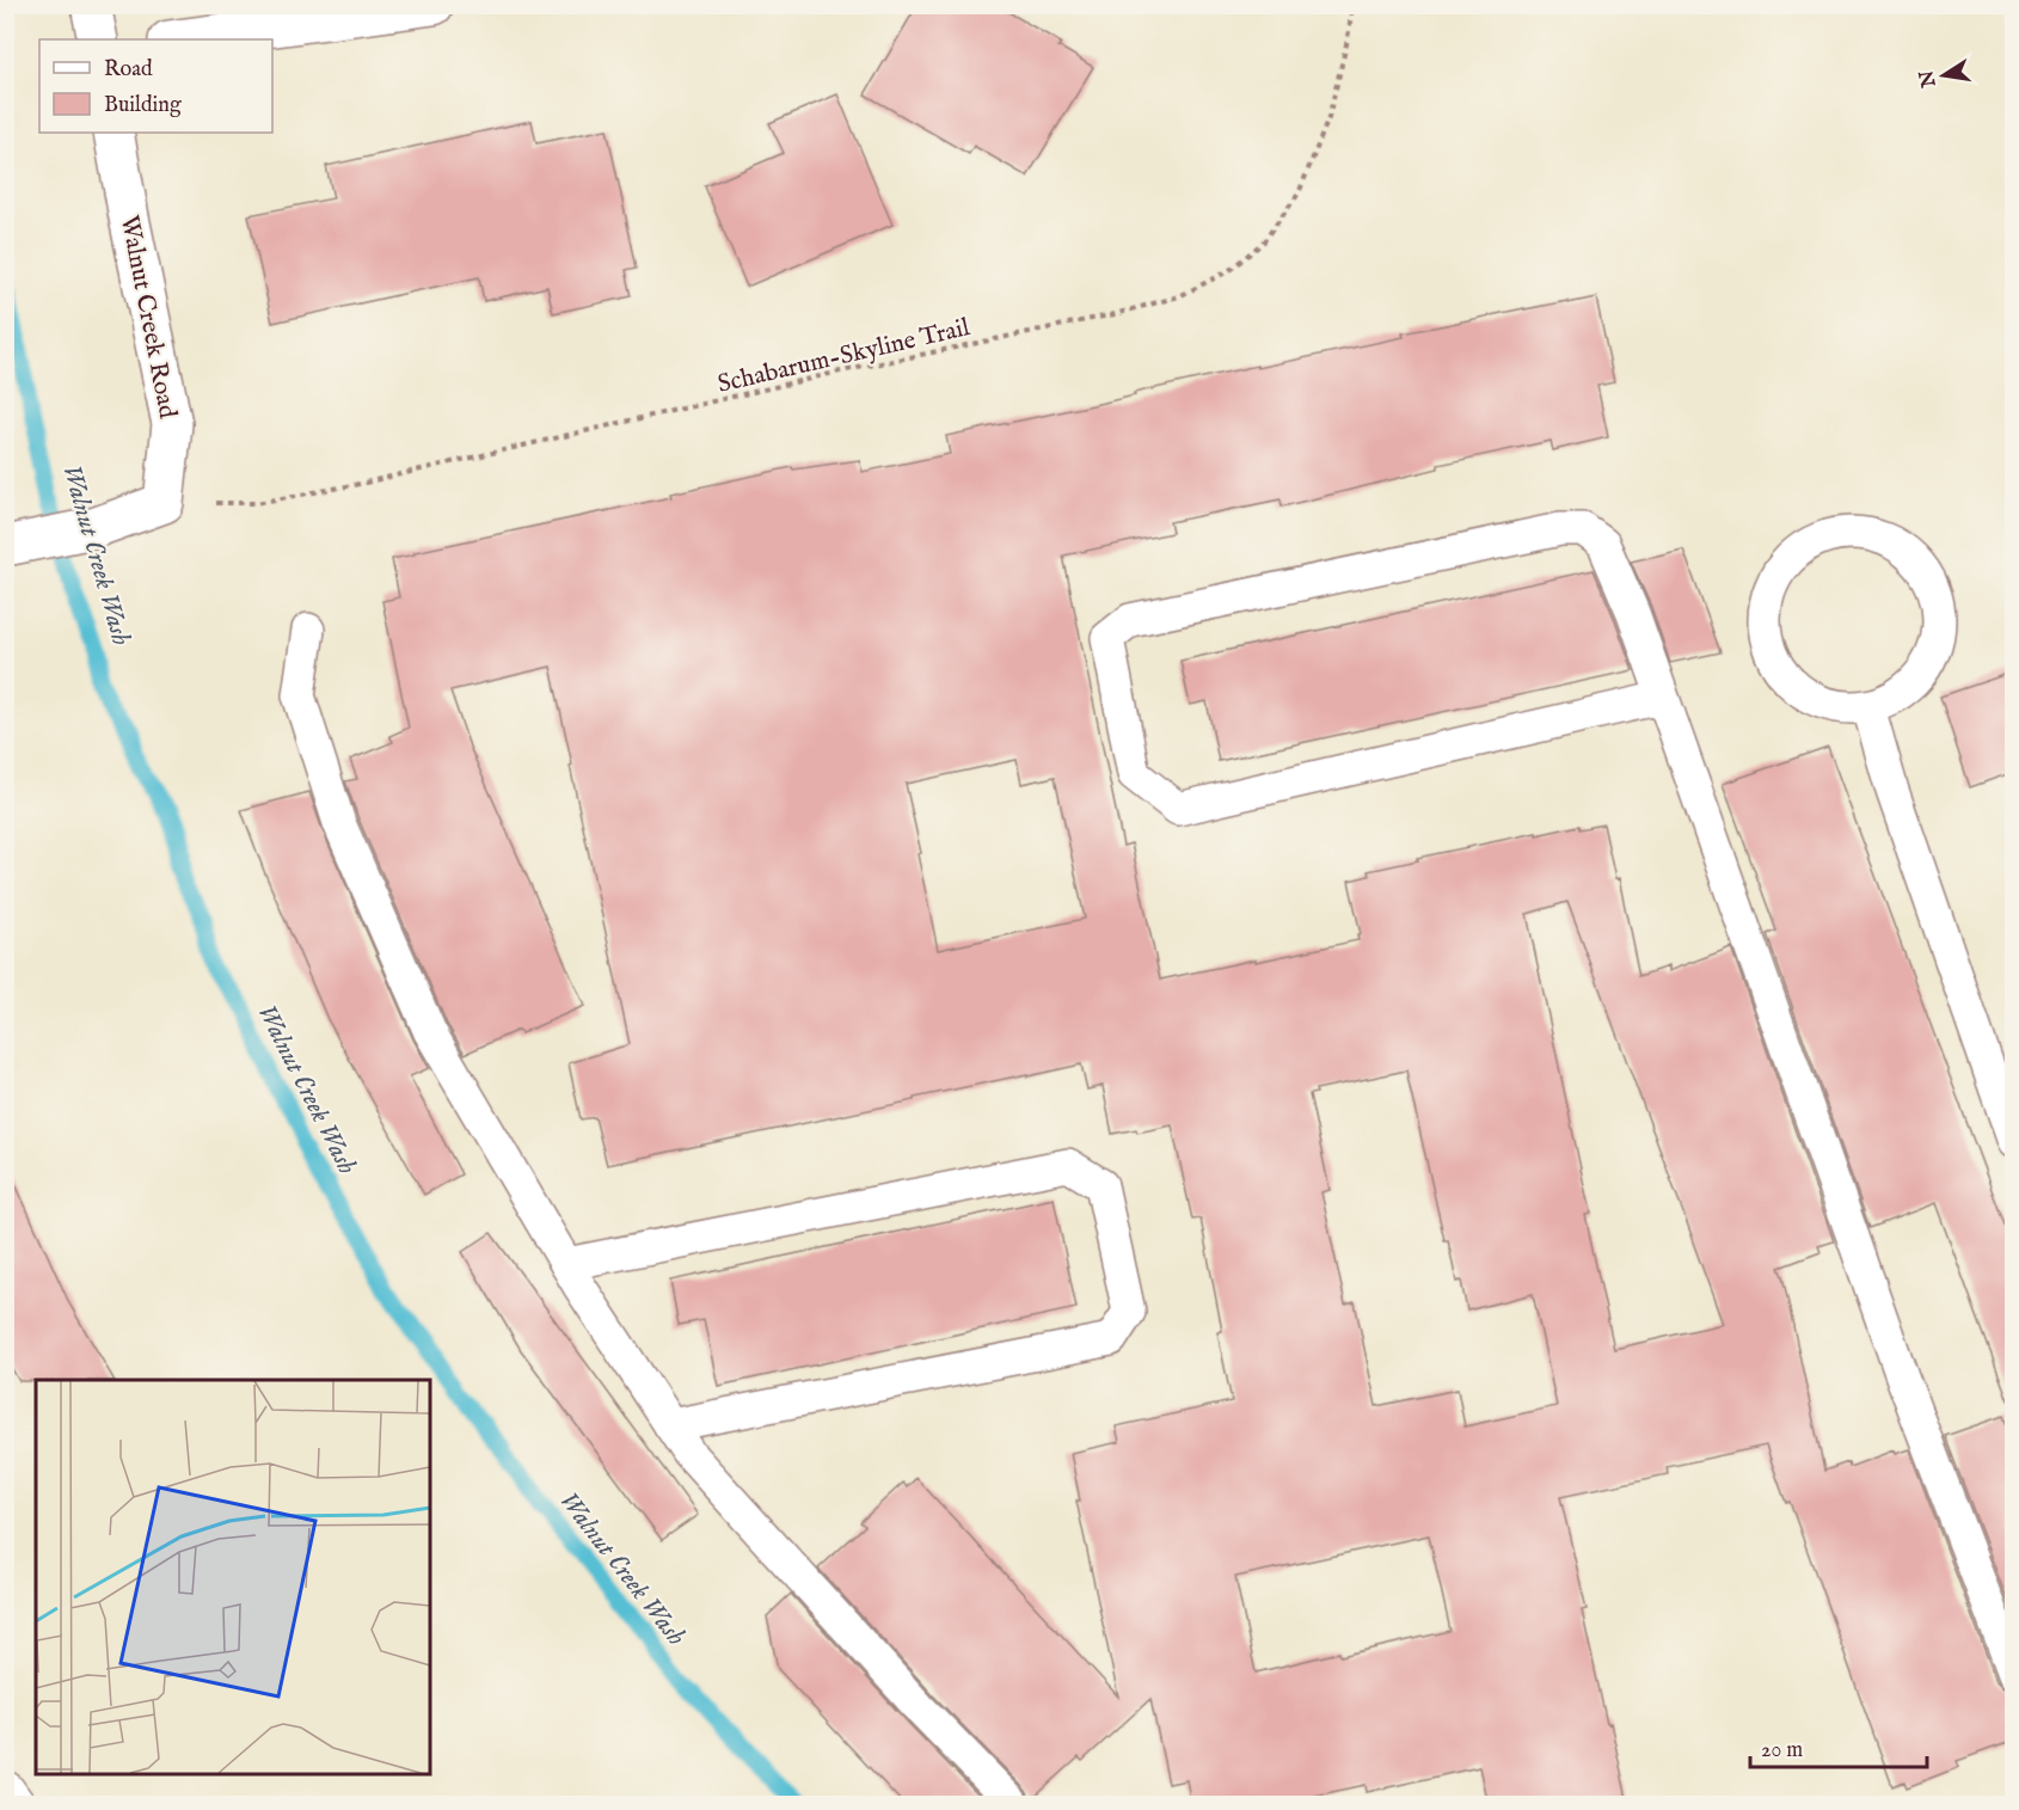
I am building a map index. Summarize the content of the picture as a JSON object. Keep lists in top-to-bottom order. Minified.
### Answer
{"streets":{"street":["Walnut Creek Road"],"path":["Schabarum-Skyline Trail"]},"crossings":[["Walnut Creek Road","Schabarum-Skyline Trail"]],"water":["Walnut Creek Wash"],"legend":["Road","Building"],"scale_bar":"20 m","north":"left"}
